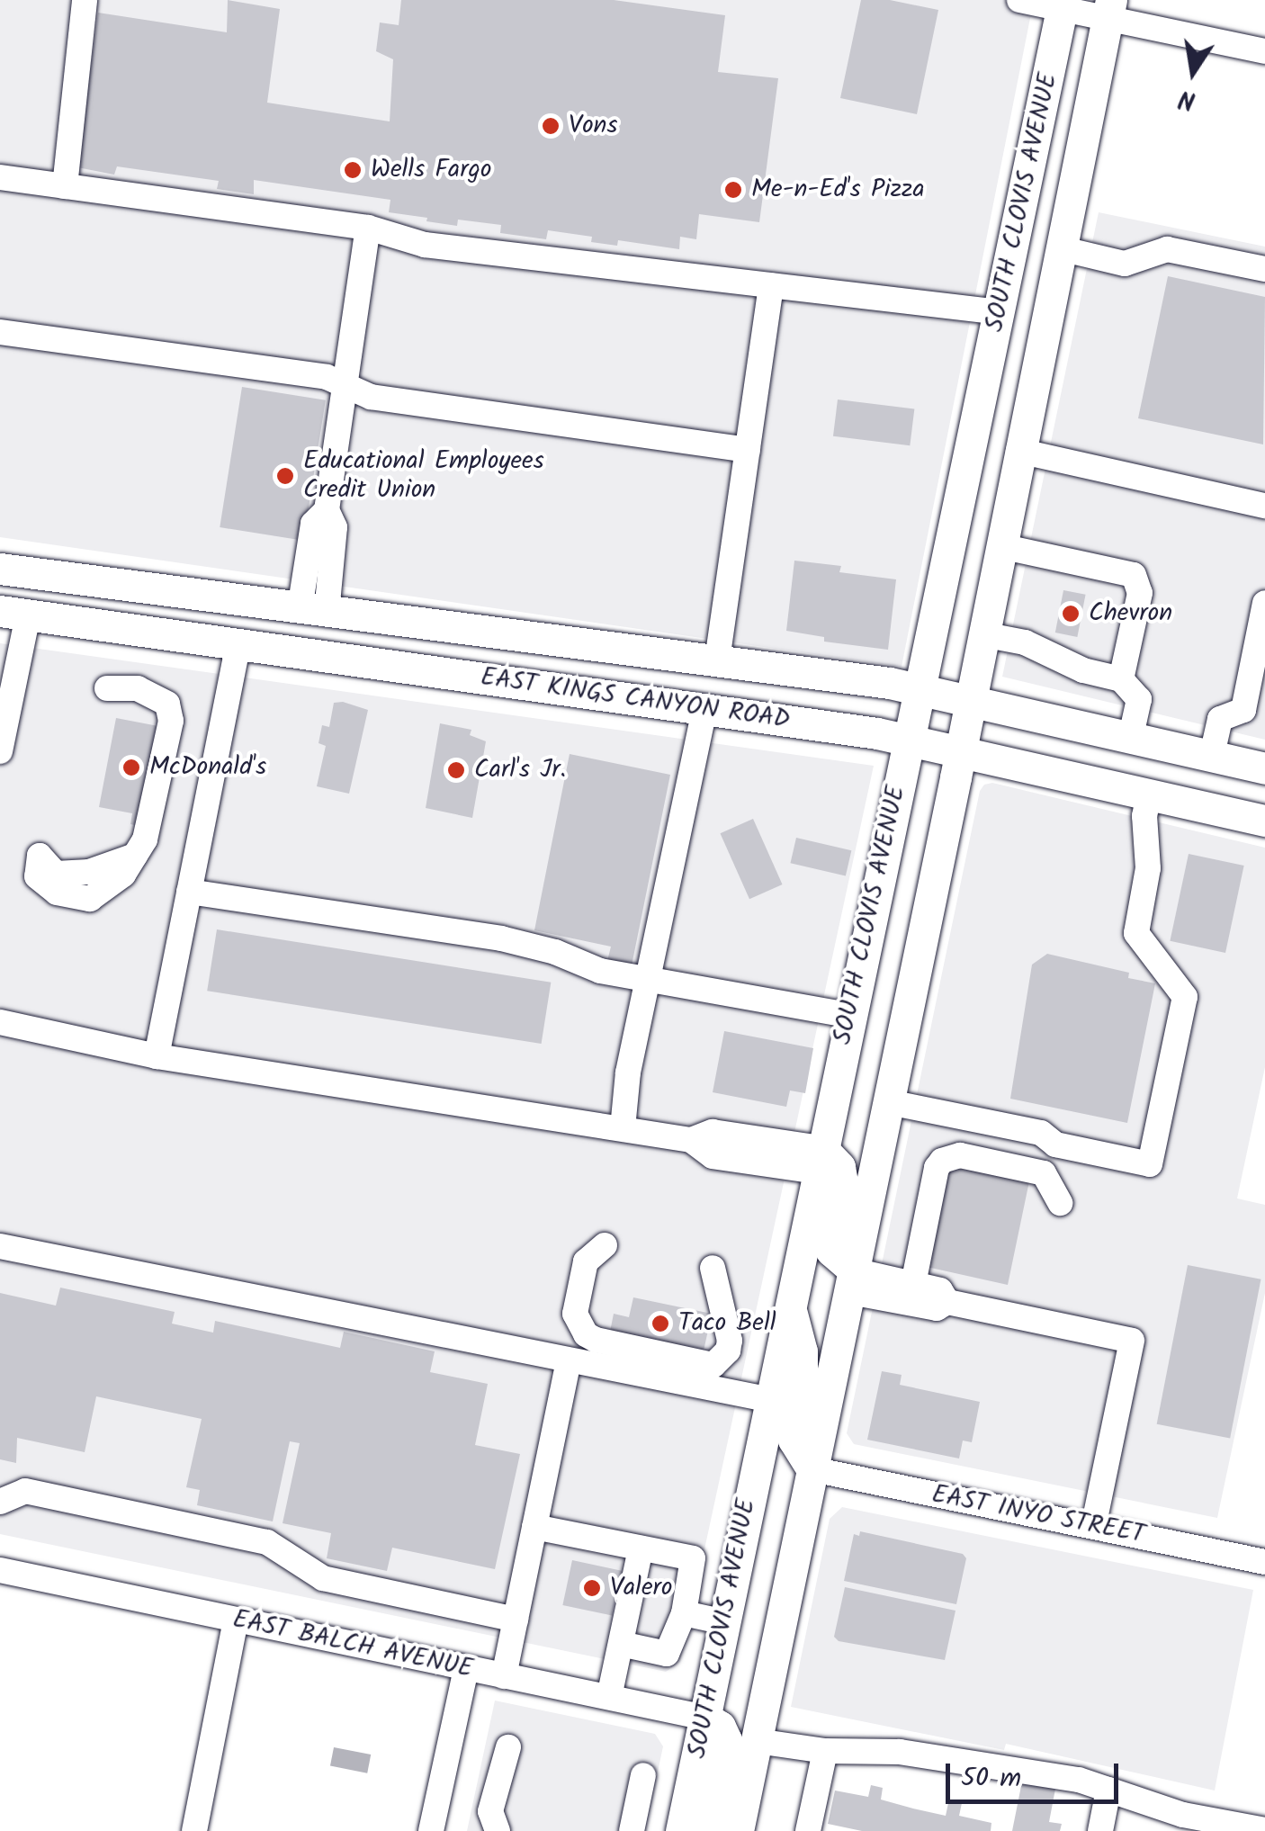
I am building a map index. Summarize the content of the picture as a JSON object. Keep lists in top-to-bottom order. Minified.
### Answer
{"streets":{"main road":["SOUTH CLOVIS AVENUE","EAST KINGS CANYON ROAD"],"street":["EAST INYO STREET","EAST BALCH AVENUE"]},"crossings":[["SOUTH CLOVIS AVENUE","EAST KINGS CANYON ROAD"],["SOUTH CLOVIS AVENUE","EAST INYO STREET"],["SOUTH CLOVIS AVENUE","EAST BALCH AVENUE"]],"places":["Vons","Wells Fargo","Me-n-Ed's Pizza","Educational Employees Credit Union","Chevron","McDonald's","Carl's Jr.","Taco Bell","Valero"],"scale_bar":"50 m","north":"bottom"}
